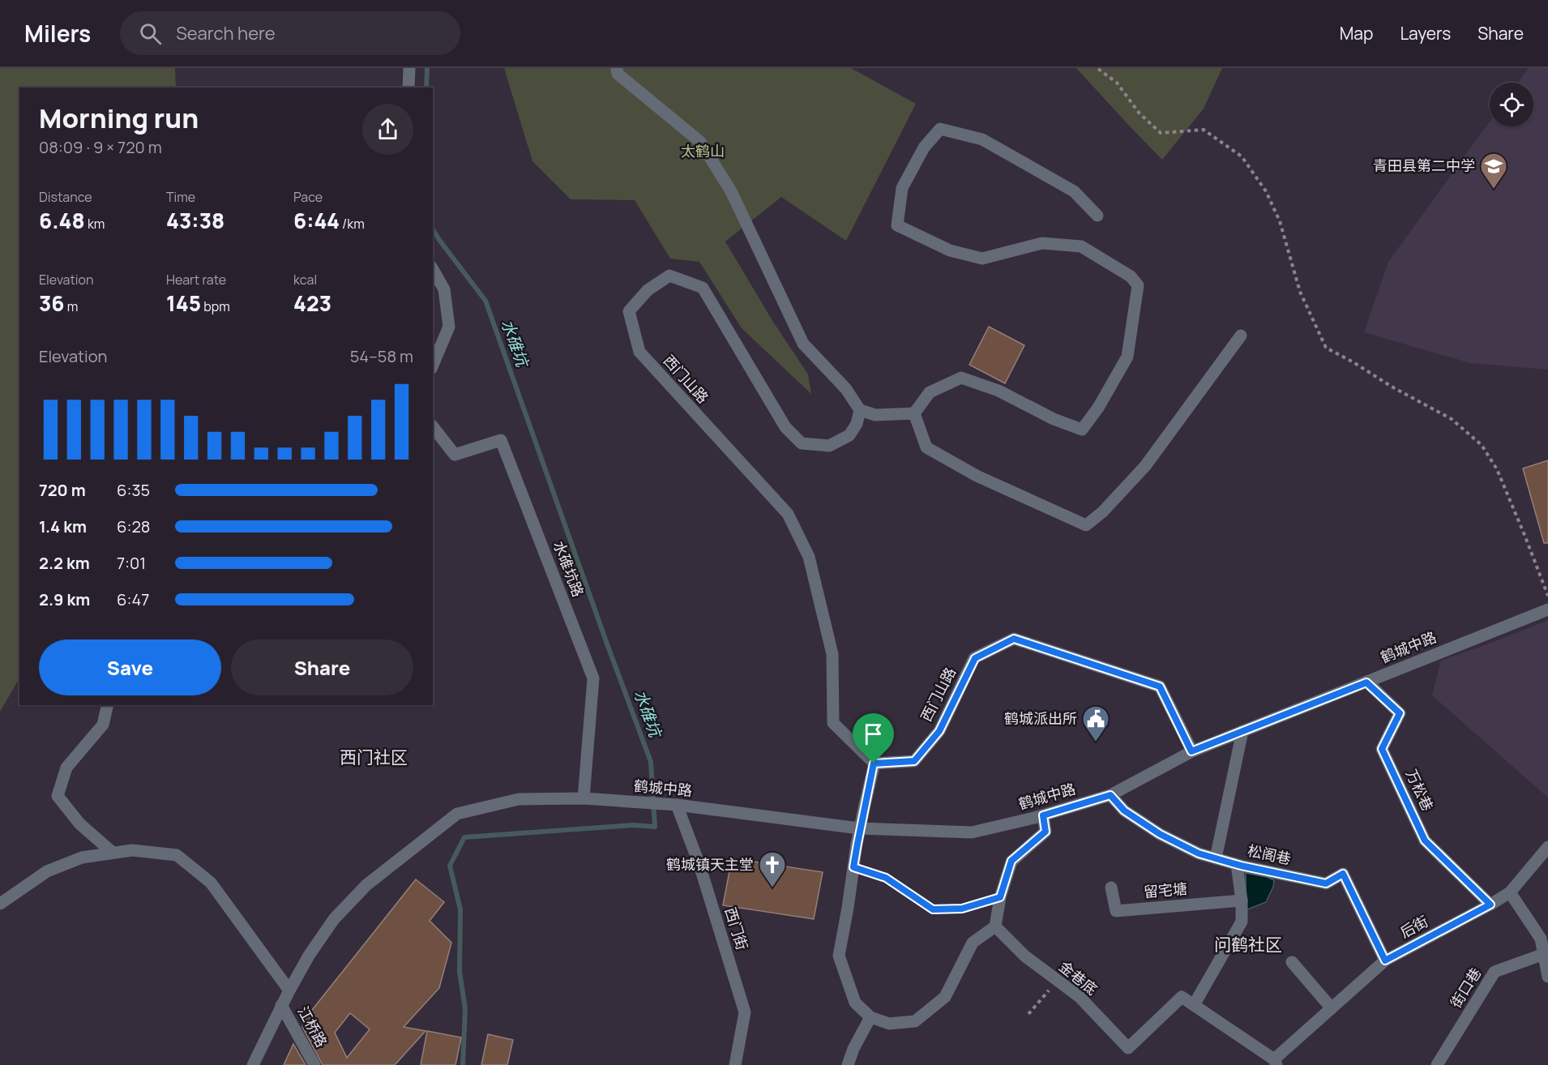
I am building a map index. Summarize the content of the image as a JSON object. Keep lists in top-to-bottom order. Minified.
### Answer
{"streets":{"street":["西门山路","水碓坑路","鹤城中路","万松巷","松阁巷","留宅塘","后街","西门街","金巷底","街口巷","江桥路"]},"crossings":[["西门山路","鹤城中路"],["水碓坑路","鹤城中路"],["鹤城中路","万松巷"],["鹤城中路","松阁巷"],["鹤城中路","西门街"],["鹤城中路","江桥路"],["万松巷","后街"],["松阁巷","后街"],["后街","金巷底"]],"districts":["西门社区","问鹤社区"],"water":["水碓坑"],"parks":["太鹤山"],"places":{"school or university":["青田县第二中学"],"public building":["鹤城派出所"],"church":["鹤城镇天主堂"]},"page":{"header":"Milers","search":"Search here","nav":["Map","Layers","Share"],"heading":["Morning run","08:09 · 9 × 720 m"],"stats":[["Distance","6.48 km"],["Time","43:38"],["Pace","6:44 /km"],["Elevation","36 m"],["Heart rate","145 bpm"],["kcal","423"]],"chart":["Elevation","54–58 m"],"list":[{"name":"720 m","note":"6:35"},{"name":"1.4 km","note":"6:28"},{"name":"2.2 km","note":"7:01"},{"name":"2.9 km","note":"6:47"}],"buttons":["Save","Share"]}}
